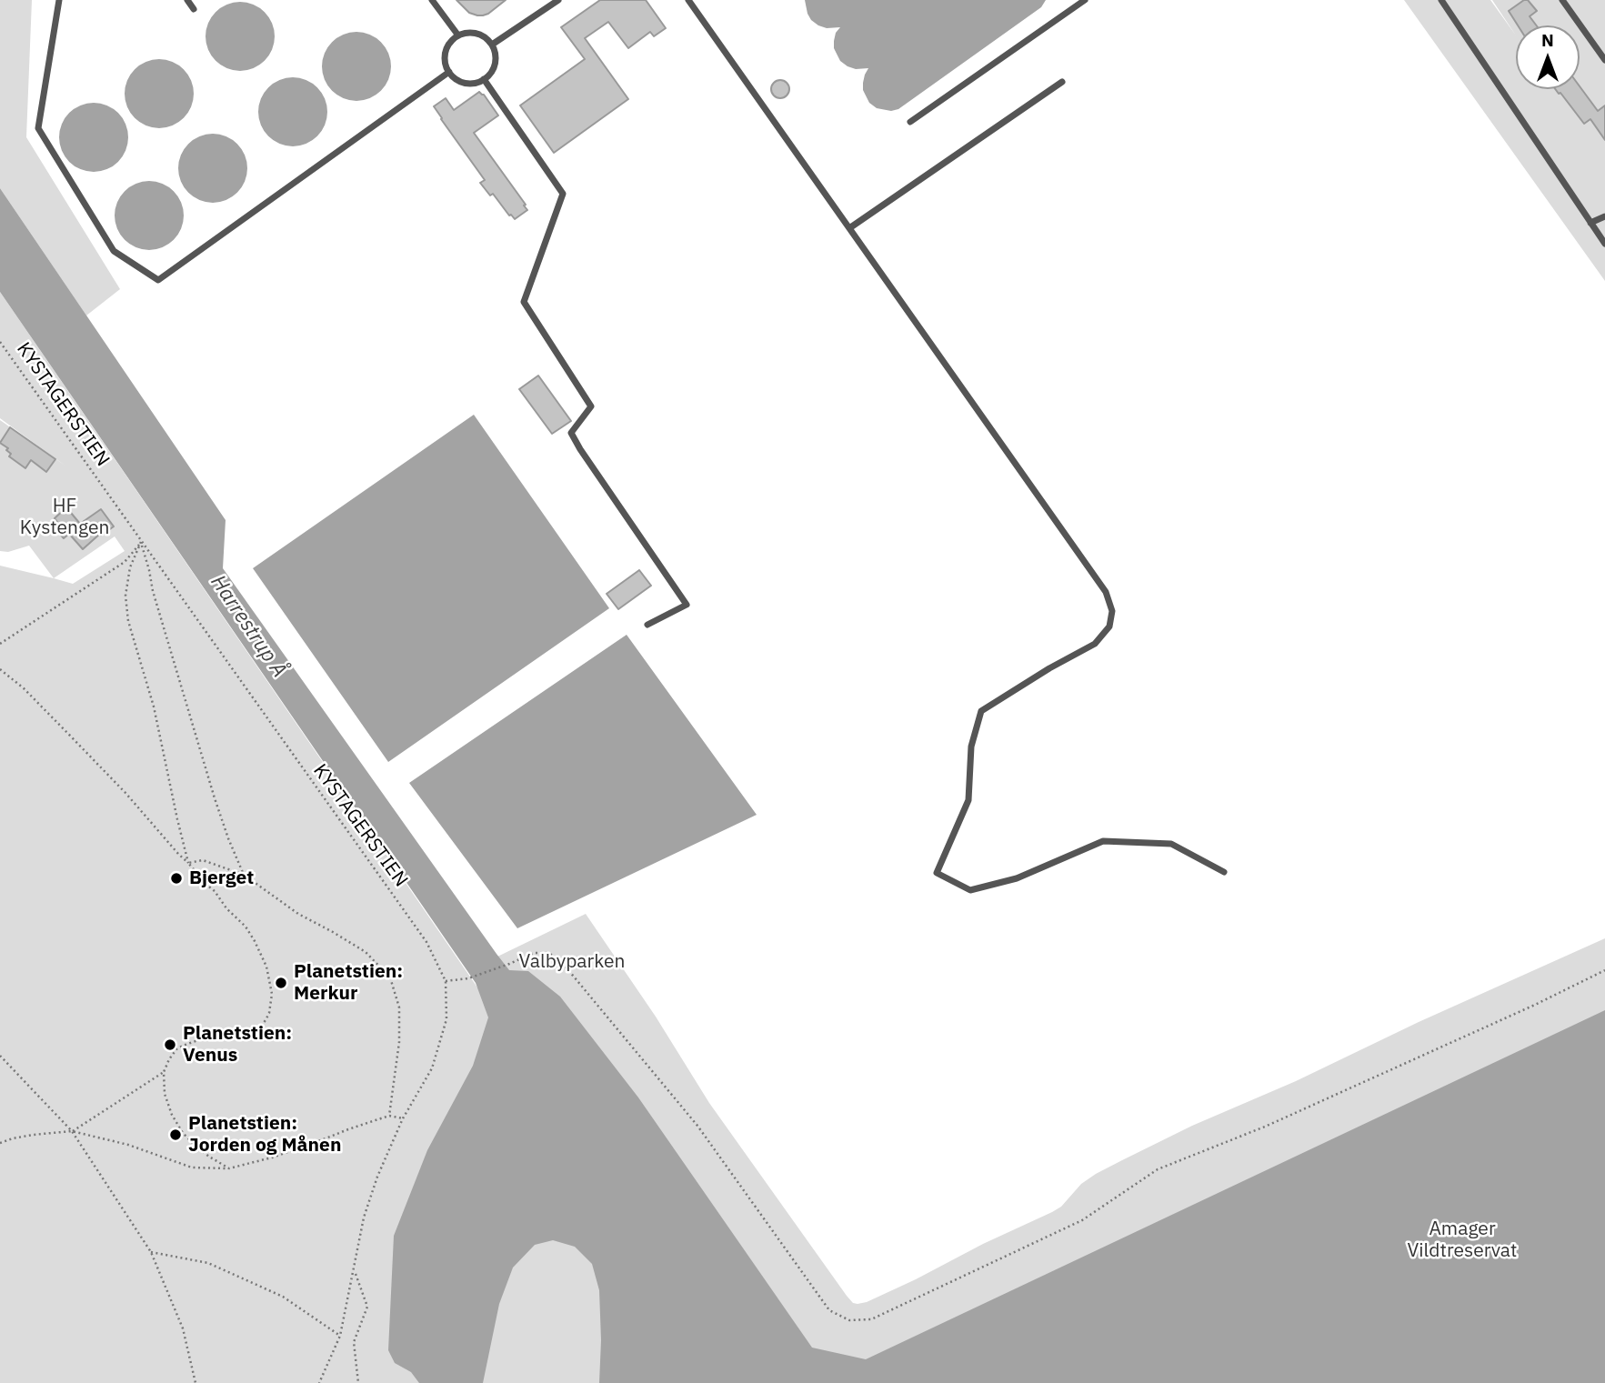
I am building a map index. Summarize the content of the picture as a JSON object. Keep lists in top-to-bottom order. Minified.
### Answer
{"streets":{"path":["KYSTAGERSTIEN"]},"water":["Harrestrup Å"],"parks":["HF Kystengen","Valbyparken","Amager Vildtreservat"],"places":["Bjerget","Planetstien: Merkur","Planetstien: Venus","Planetstien: Jorden og Månen"],"north":"top"}
